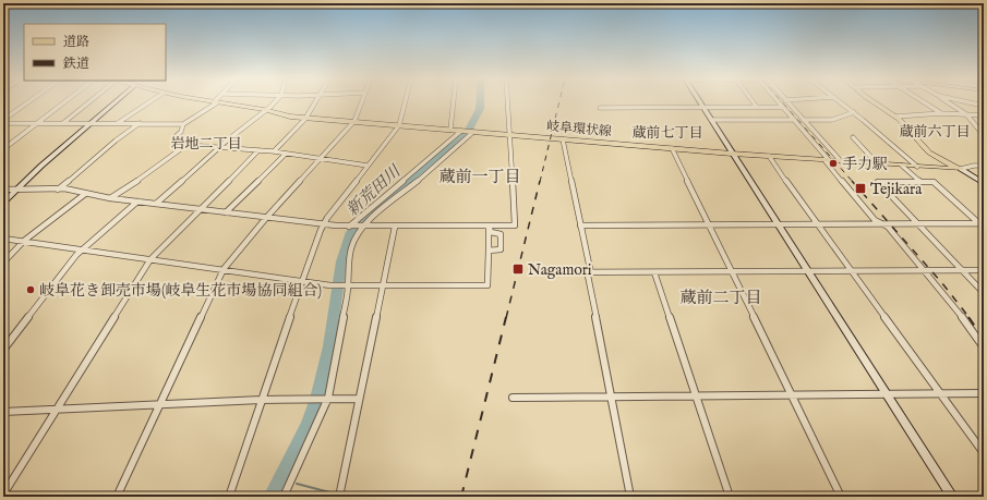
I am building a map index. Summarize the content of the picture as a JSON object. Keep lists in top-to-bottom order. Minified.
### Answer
{"streets":{"main road":["岐阜環状線"]},"districts":["蔵前六丁目","蔵前七丁目","岩地二丁目","蔵前一丁目","蔵前二丁目"],"water":["新荒田川"],"places":{"other":["手力駅","岐阜花き卸売市場(岐阜生花市場協同組合)"],"transit":["Tejikara","Nagamori"]},"legend":["道路","鉄道"]}
